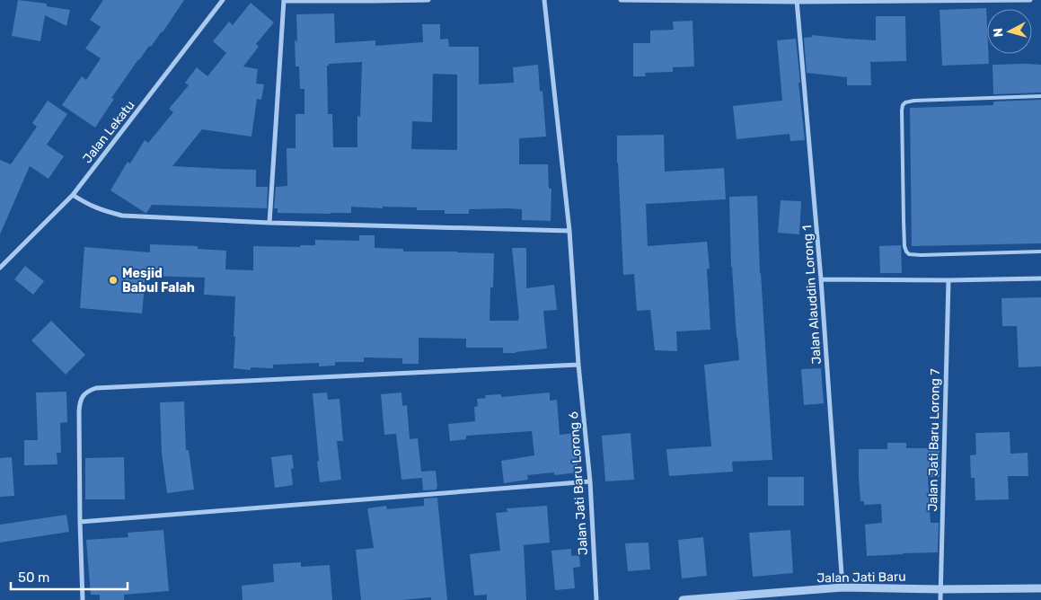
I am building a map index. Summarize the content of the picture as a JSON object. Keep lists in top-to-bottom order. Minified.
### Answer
{"streets":{"street":["Jalan Lekatu","Jalan Alauddin Lorong 1","Jalan Jati Baru Lorong 7","Jalan Jati Baru Lorong 6","Jalan Jati Baru"]},"crossings":[["Jalan Alauddin Lorong 1","Jalan Jati Baru"],["Jalan Jati Baru Lorong 7","Jalan Jati Baru"]],"places":["Mesjid Babul Falah"],"scale_bar":"50 m","north":"left"}
